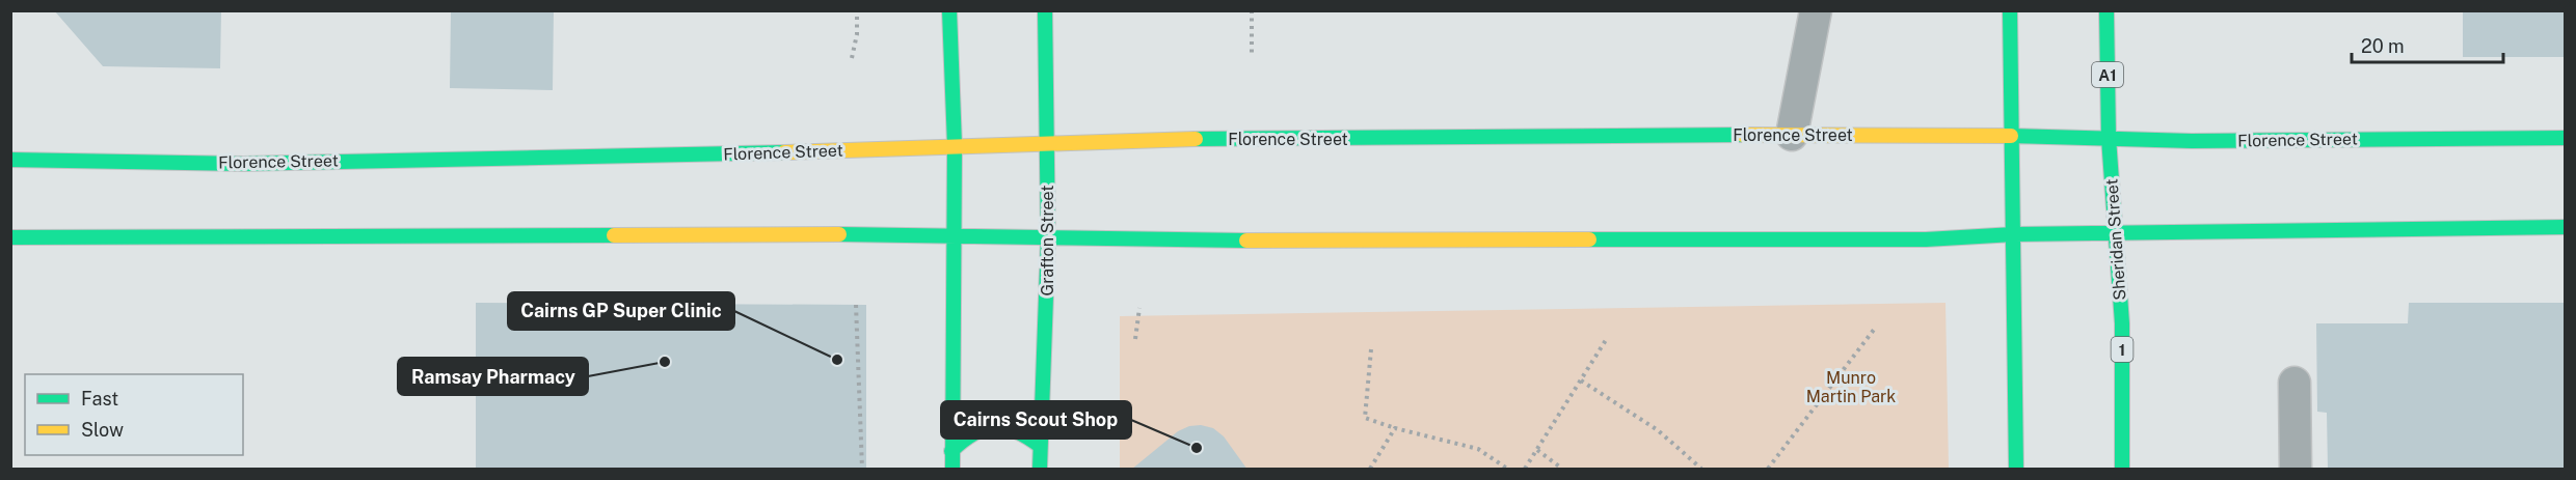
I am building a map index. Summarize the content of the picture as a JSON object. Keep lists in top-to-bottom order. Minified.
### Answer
{"streets":{"main road":["A1","Florence Street","Sheridan Street","Grafton Street","1"]},"crossings":[["Florence Street","Sheridan Street"],["Florence Street","Grafton Street"]],"parks":["Munro Martin Park"],"places":["Cairns GP Super Clinic","Ramsay Pharmacy","Cairns Scout Shop"],"legend":["Fast","Slow"],"scale_bar":"20 m"}
